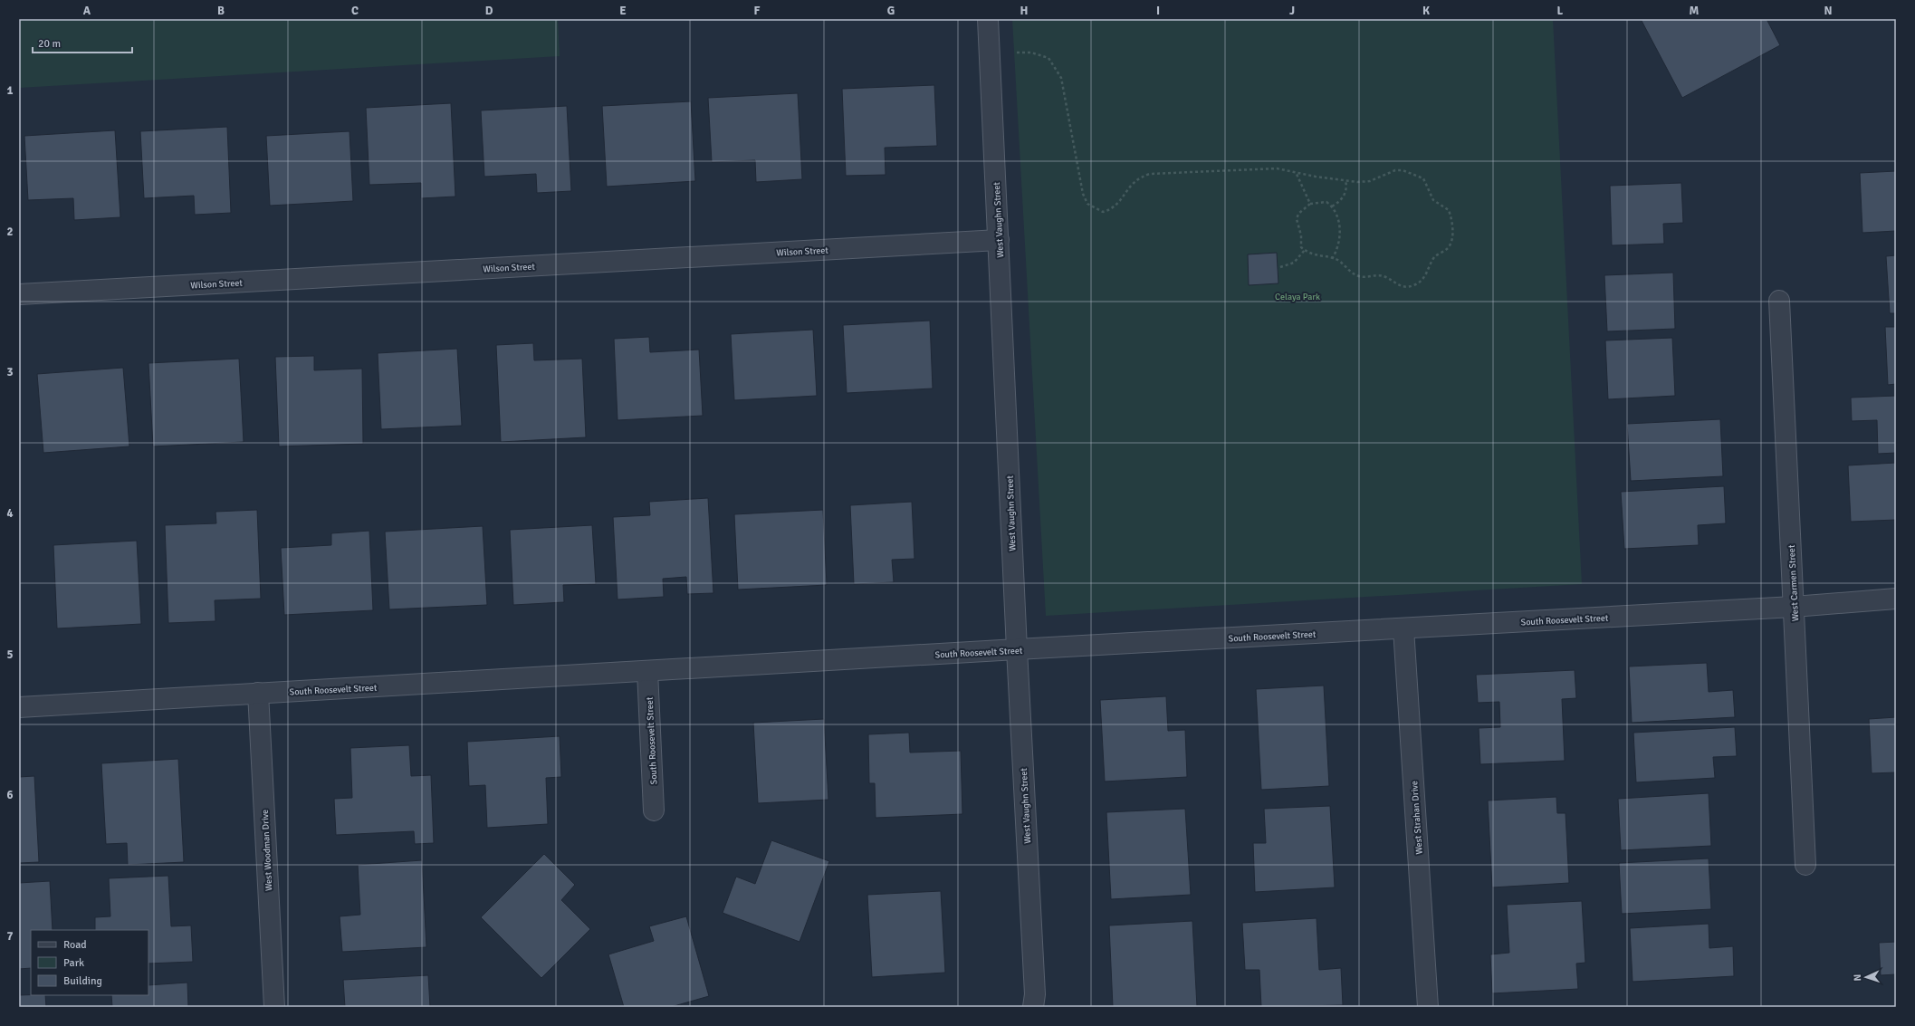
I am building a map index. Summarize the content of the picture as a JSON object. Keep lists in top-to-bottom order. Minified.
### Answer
{"streets":{"street":["West Vaughn Street","Wilson Street","West Carmen Street","South Roosevelt Street","West Strahan Drive","West Woodman Drive"]},"crossings":[["West Vaughn Street","Wilson Street"],["West Vaughn Street","South Roosevelt Street"],["West Carmen Street","South Roosevelt Street"],["South Roosevelt Street","West Strahan Drive"],["South Roosevelt Street","West Woodman Drive"]],"parks":["Celaya Park"],"legend":["Road","Park","Building"],"scale_bar":"20 m","north":"left","grid":{"columns":["A","B","C","D","E","F","G","H","I","J","K","L","M","N"],"rows":["1","2","3","4","5","6","7"]}}
